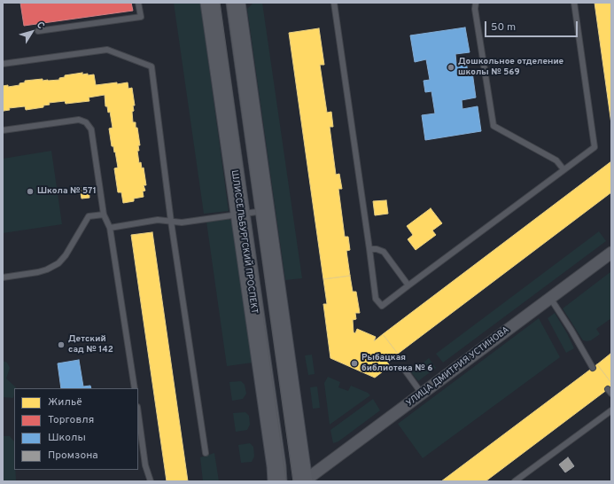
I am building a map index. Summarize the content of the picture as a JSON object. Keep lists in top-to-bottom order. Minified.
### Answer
{"streets":{"main road":["ШЛИССЕЛЬБУРГСКИЙ ПРОСПЕКТ"],"street":["УЛИЦА ДМИТРИЯ УСТИНОВА"]},"places":["Дошкольное отделение школы № 569","Школа № 571","Детский сад № 142","Рыбацкая библиотека № 6"],"legend":["Жильё","Торговля","Школы","Промзона"],"scale_bar":"50 m","north":"top right"}
